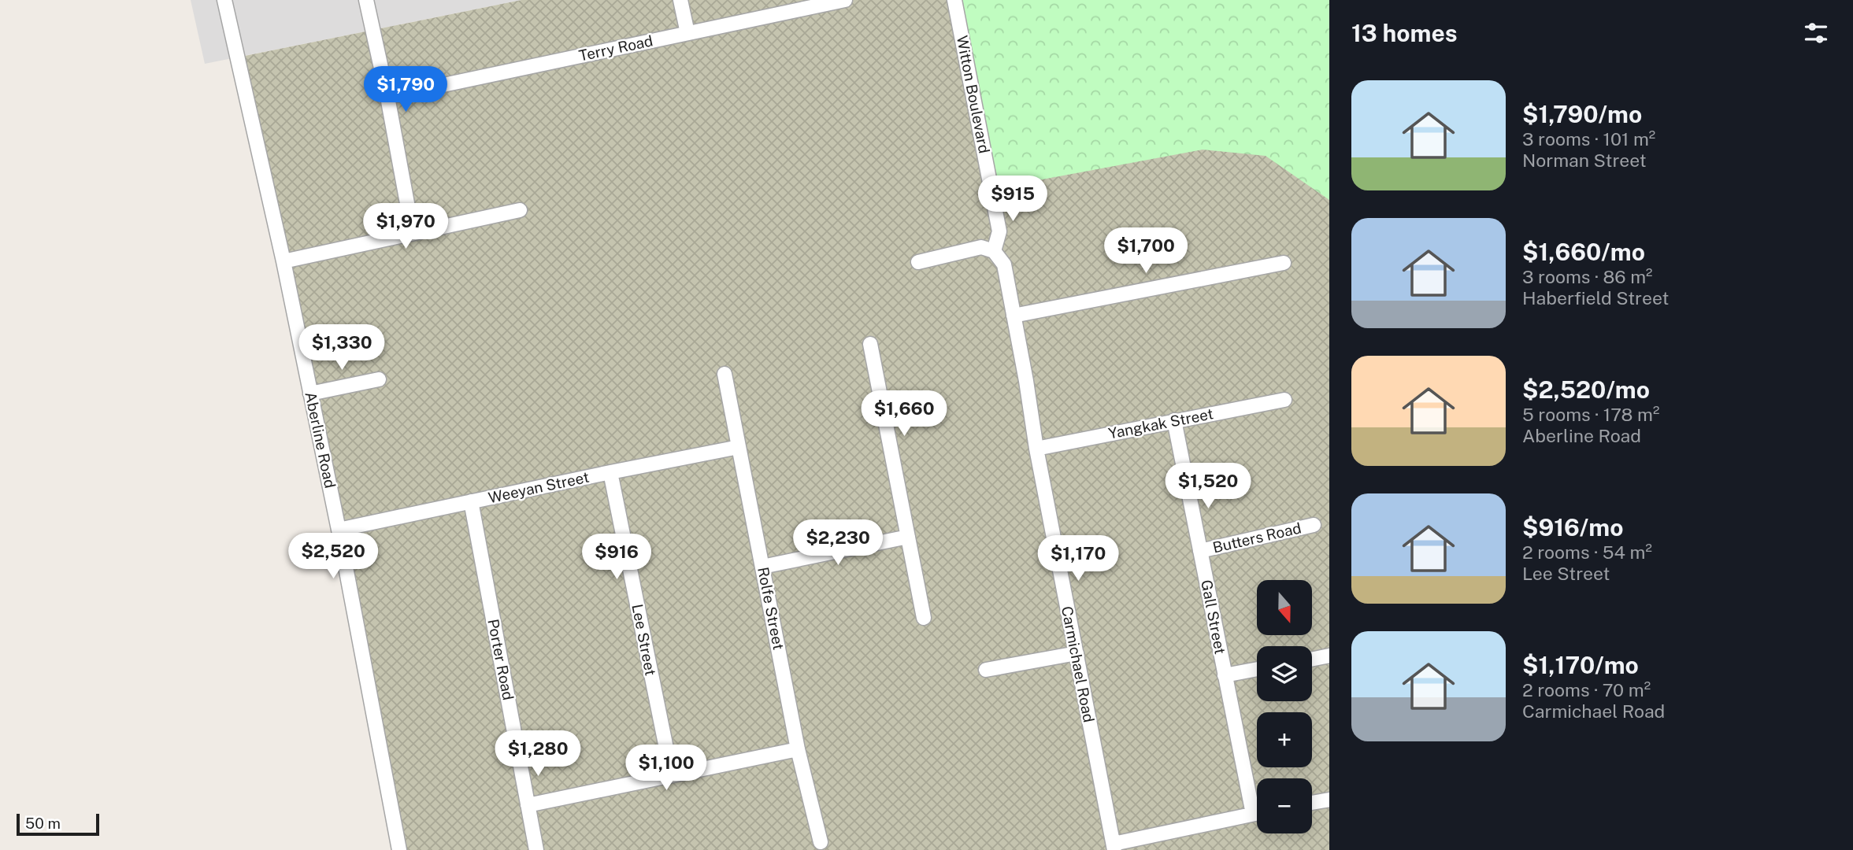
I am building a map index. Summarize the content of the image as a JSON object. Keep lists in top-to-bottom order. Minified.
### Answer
{"streets":{"street":["Terry Road","Witton Boulevard","Yangkak Street","Aberline Road","Weeyan Street","Butters Road","Rolfe Street","Gall Street","Lee Street","Porter Road","Carmichael Road"]},"crossings":[["Yangkak Street","Gall Street"],["Yangkak Street","Carmichael Road"],["Aberline Road","Weeyan Street"],["Weeyan Street","Rolfe Street"],["Weeyan Street","Lee Street"],["Weeyan Street","Porter Road"],["Butters Road","Gall Street"]],"scale_bar":"50 m","north":"bottom","page":{"heading":"13 homes","price":["$1,790","$915","$1,970","$1,700","$1,330","$1,660","$1,520","$2,230","$2,520","$916","$1,170","$1,280","$1,100"],"list":[{"name":"$1,790/mo","note":"3 rooms · 101 m² · Norman Street"},{"name":"$1,660/mo","note":"3 rooms · 86 m² · Haberfield Street"},{"name":"$2,520/mo","note":"5 rooms · 178 m² · Aberline Road"},{"name":"$916/mo","note":"2 rooms · 54 m² · Lee Street"},{"name":"$1,170/mo","note":"2 rooms · 70 m² · Carmichael Road"}],"map_buttons":["+","−"],"scale":"50 m"}}
